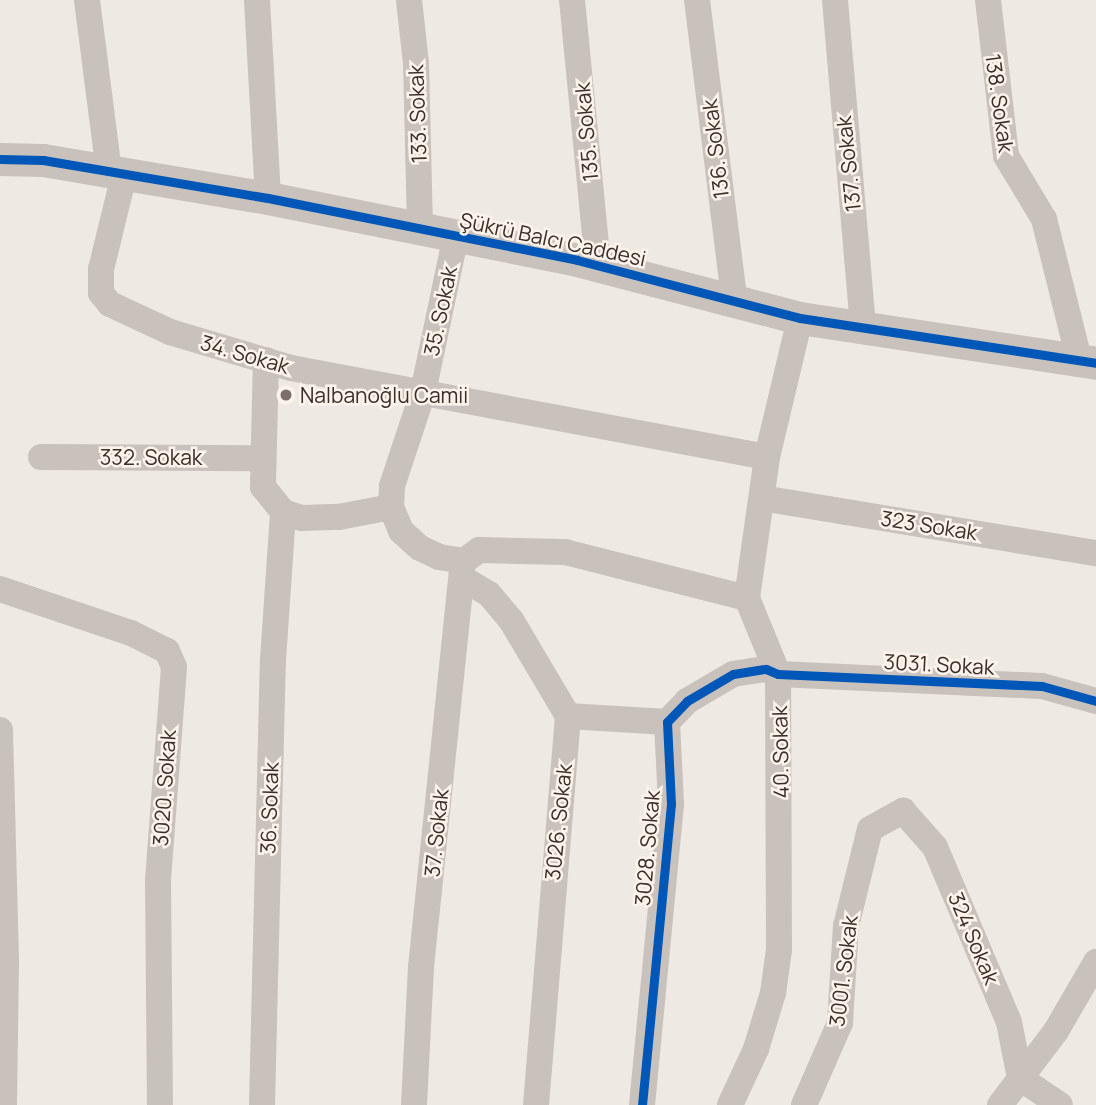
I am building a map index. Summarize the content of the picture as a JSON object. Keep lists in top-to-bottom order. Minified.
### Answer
{"streets":{"street":["138. Sokak","133. Sokak","135. Sokak","136. Sokak","137. Sokak","Şükrü Balcı Caddesi","35. Sokak","34. Sokak","332. Sokak","323 Sokak","3031. Sokak","40. Sokak","3020. Sokak","36. Sokak","3026. Sokak","37. Sokak","3028. Sokak","324 Sokak","3001. Sokak"]},"crossings":[["138. Sokak","Şükrü Balcı Caddesi"],["133. Sokak","Şükrü Balcı Caddesi"],["135. Sokak","Şükrü Balcı Caddesi"],["136. Sokak","Şükrü Balcı Caddesi"],["137. Sokak","Şükrü Balcı Caddesi"],["Şükrü Balcı Caddesi","35. Sokak"],["Şükrü Balcı Caddesi","34. Sokak"],["35. Sokak","34. Sokak"],["3031. Sokak","40. Sokak"],["324 Sokak","3001. Sokak"]],"places":["Nalbanoğlu Camii"]}
